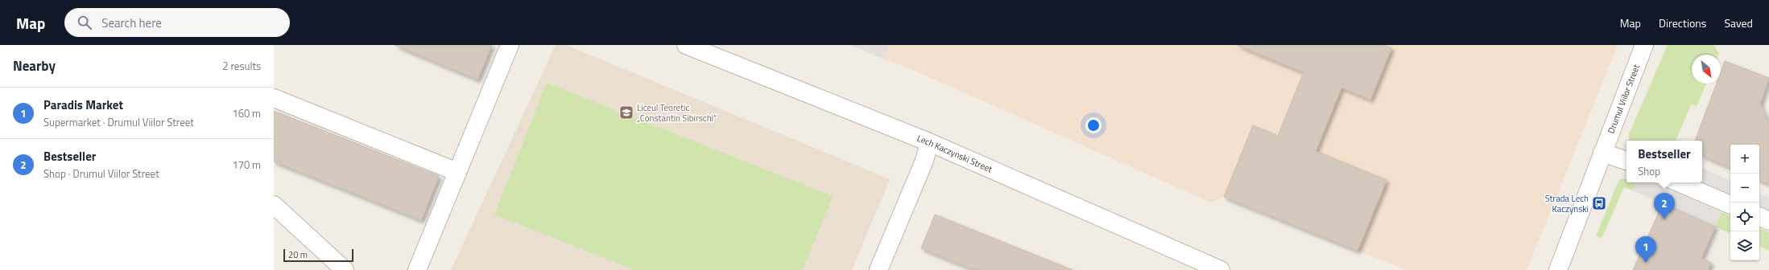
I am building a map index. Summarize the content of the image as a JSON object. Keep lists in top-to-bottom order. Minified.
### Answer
{"streets":{"street":["Drumul Viilor Street","Lech Kaczynski Street"]},"places":{"school or university":["Liceul Teoretic „Constantin Sibirschi“"],"bus stop":["Strada Lech Kaczynski"]},"scale_bar":"20 m","north":"bottom right","page":{"header":"Map","search":"Search here","nav":["Map","Directions","Saved"],"heading":["Nearby","2 results"],"list":[{"mark":"1","name":"Paradis Market","note":"Supermarket · Drumul Viilor Street","value":"160 m"},{"mark":"2","name":"Bestseller","note":"Shop · Drumul Viilor Street","value":"170 m"}],"popup":["Bestseller","Shop"],"map_buttons":["+","−"],"pins":["2","1"],"scale":"20 m"}}
